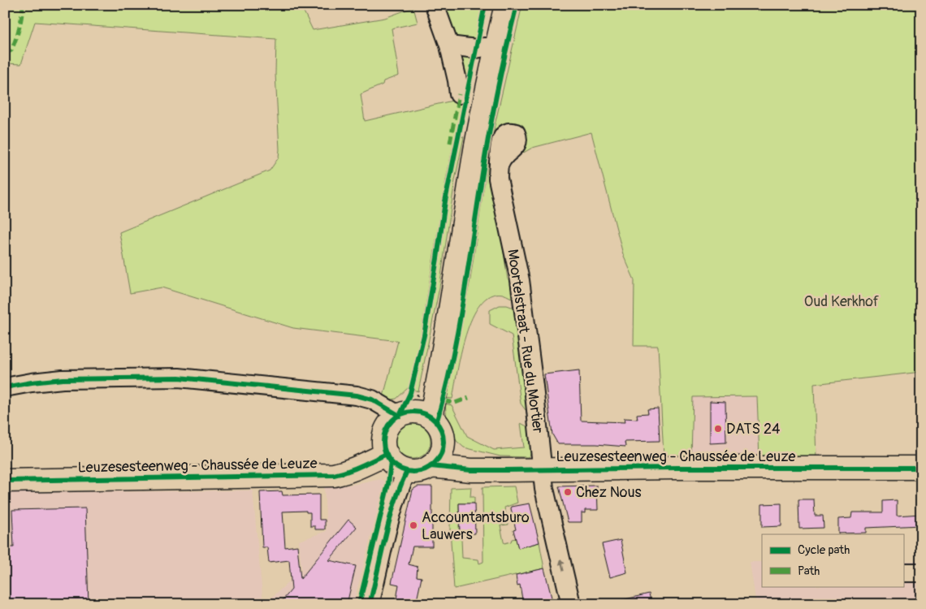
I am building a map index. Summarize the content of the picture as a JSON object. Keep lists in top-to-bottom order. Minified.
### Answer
{"streets":{"main road":["Leuzesesteenweg - Chaussée de Leuze"],"street":["Moortelstraat - Rue du Mortier"]},"crossings":[["Moortelstraat - Rue du Mortier","Leuzesesteenweg - Chaussée de Leuze"]],"parks":["Oud Kerkhof"],"places":["DATS 24","Chez Nous","Accountantsburo Lauwers"],"legend":["Cycle path","Path"]}
